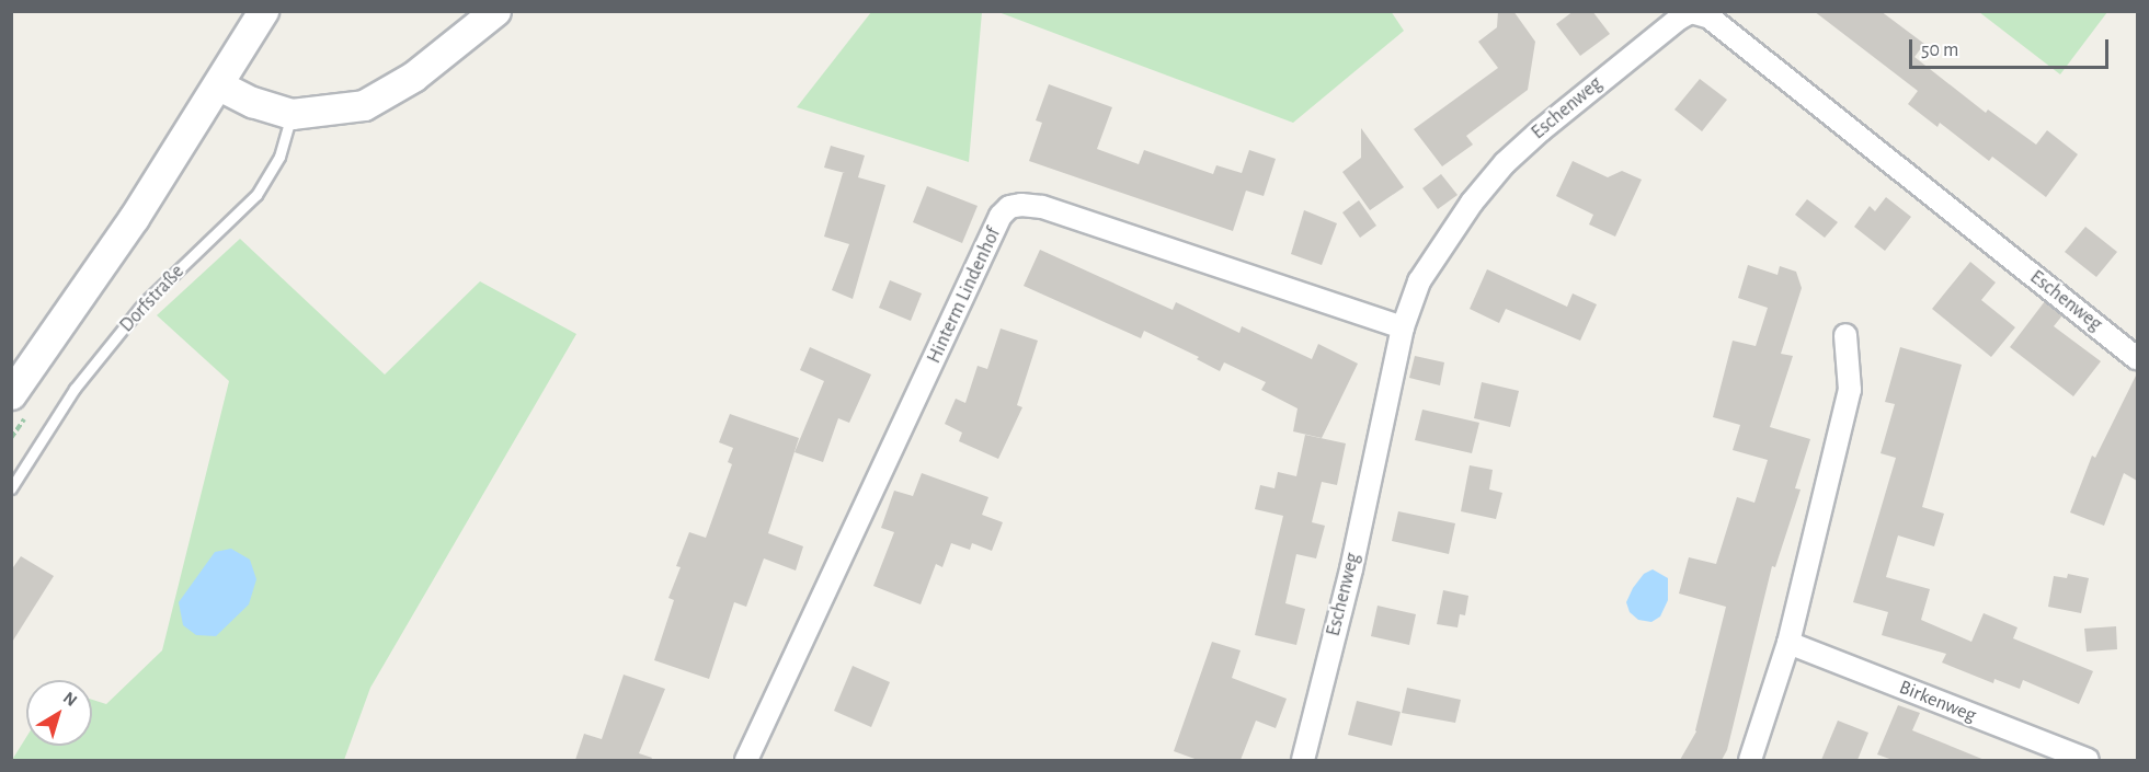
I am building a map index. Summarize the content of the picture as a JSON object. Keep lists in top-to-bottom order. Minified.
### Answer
{"streets":{"street":["Eschenweg","Hinterm Lindenhof","Birkenweg"],"lane":["Dorfstraße"]},"crossings":[["Eschenweg","Hinterm Lindenhof"]],"scale_bar":"50 m","north":"top right"}
